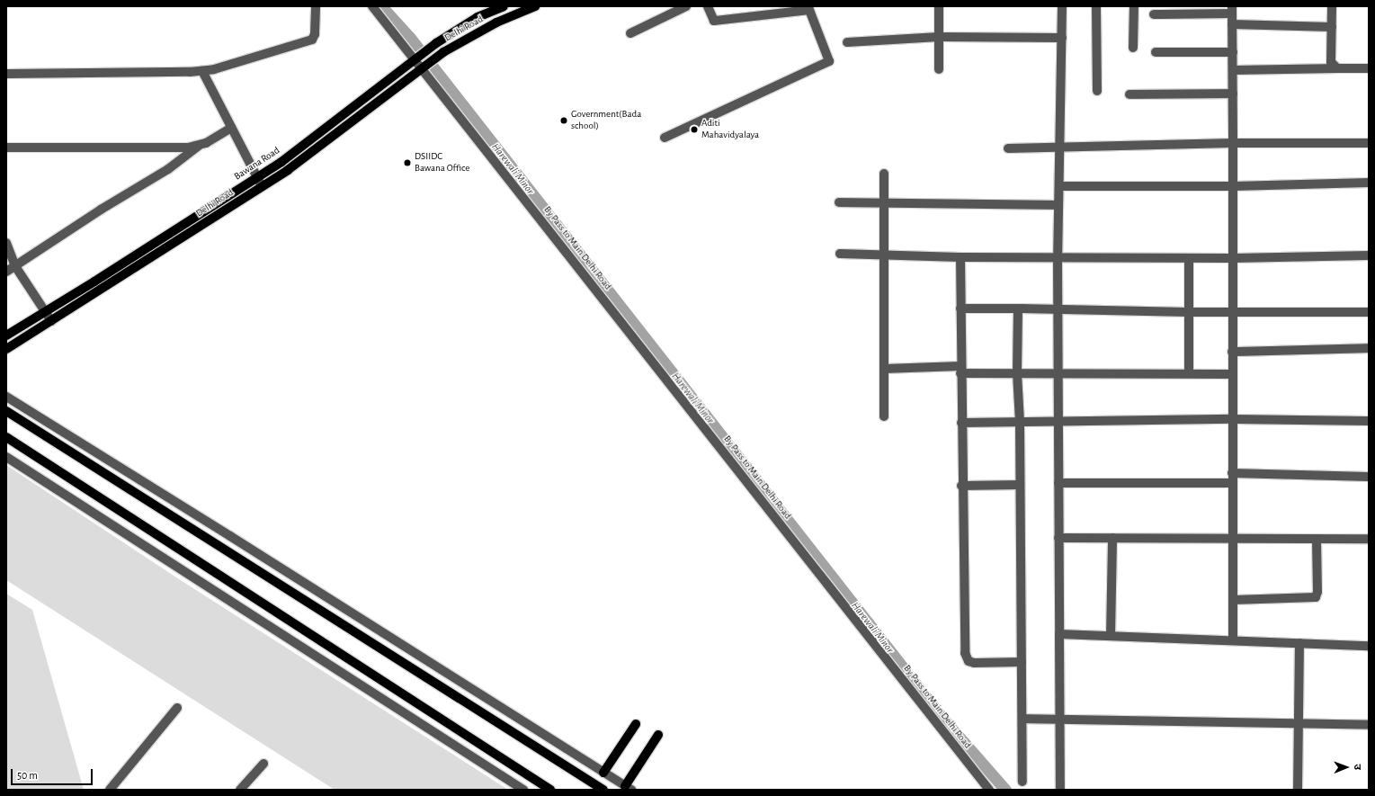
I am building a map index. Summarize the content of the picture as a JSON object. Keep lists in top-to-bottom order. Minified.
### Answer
{"streets":{"main road":["Delhi Road","Bawana Road"],"street":["By Pass to Main Delhi Road"]},"crossings":[["Delhi Road","By Pass to Main Delhi Road"],["Bawana Road","By Pass to Main Delhi Road"]],"water":["Harewali Minor"],"places":["Government(Bada school)","Aditi Mahavidyalaya","DSIIDC Bawana Office"],"scale_bar":"50 m","north":"right"}
